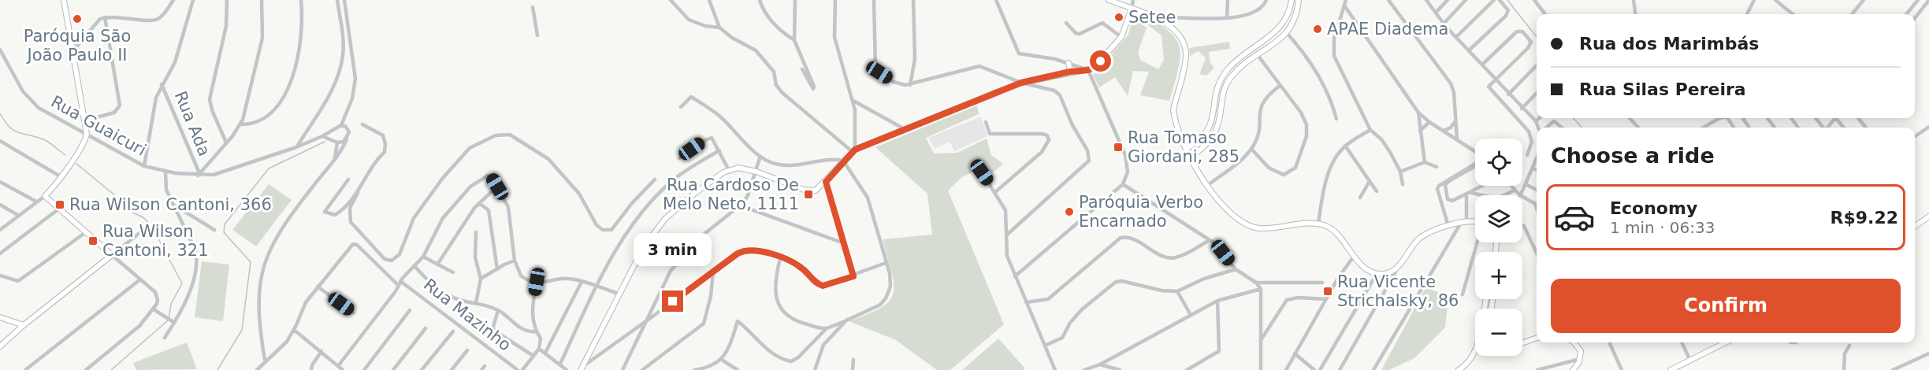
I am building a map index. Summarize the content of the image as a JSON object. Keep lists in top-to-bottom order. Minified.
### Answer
{"streets":{"street":["Rua Ada","Rua Guaicuri","Rua Mazinho"]},"crossings":[["Rua Ada","Rua Guaicuri"]],"places":{"other":["Setee","Paróquia São João Paulo II","APAE Diadema","Paróquia Verbo Encarnado"],"transit":["Rua Tomaso Giordani, 285","Rua Cardoso De Melo Neto, 1111","Rua Wilson Cantoni, 366","Rua Wilson Cantoni, 321","Rua Vicente Strichalsky, 86"]},"page":{"banner":["Rua dos Marimbás","Rua Silas Pereira"],"heading":"Choose a ride","map_buttons":["+","−"],"list":[{"name":"Economy","note":"1 min · 06:33","value":"R$9.22"}],"bubble":"3 min","buttons":"Confirm"}}
